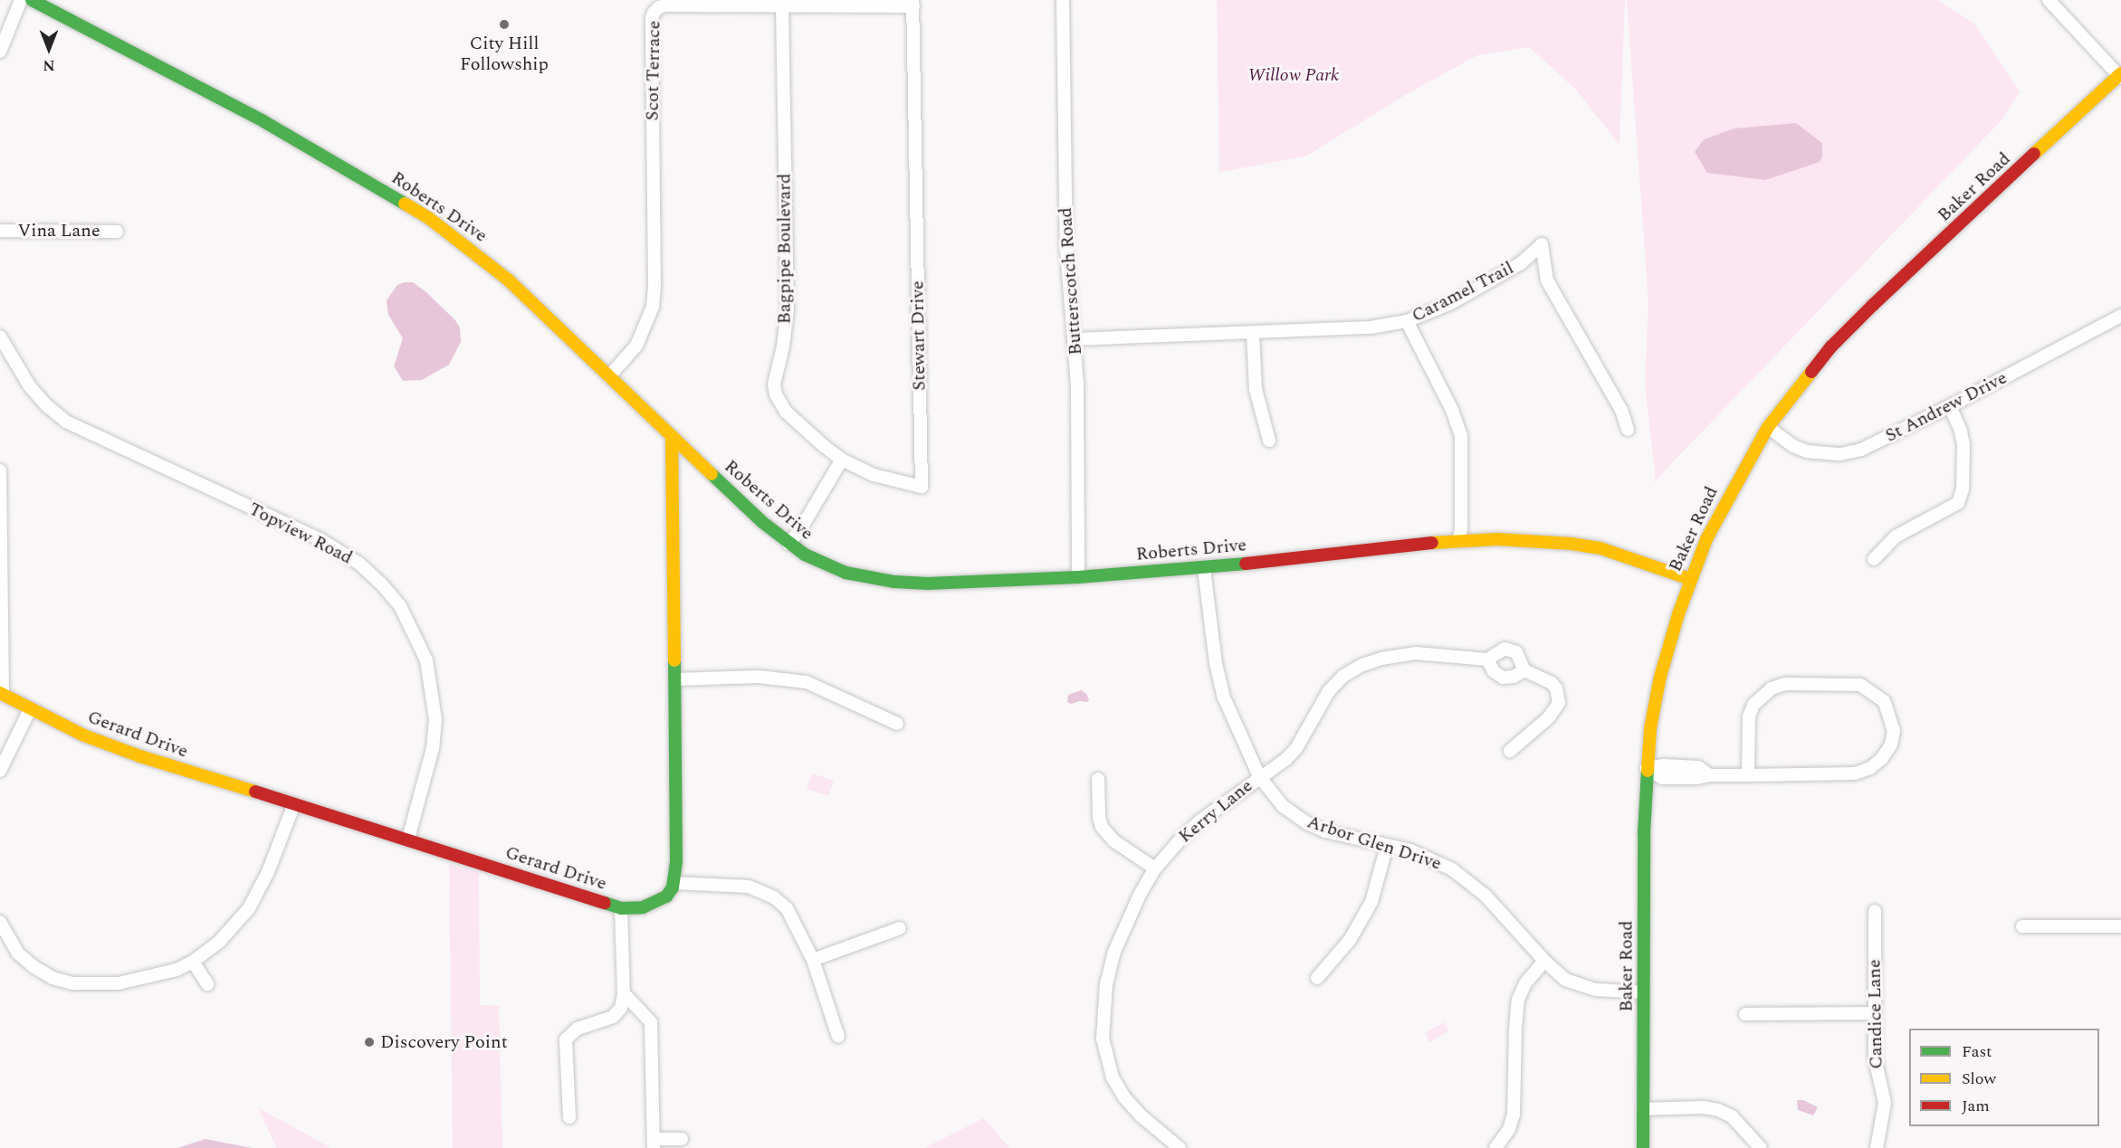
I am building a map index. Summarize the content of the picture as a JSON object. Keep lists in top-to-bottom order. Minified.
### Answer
{"streets":{"street":["Scot Terrace","Baker Road","Roberts Drive","Vina Lane","Bagpipe Boulevard","Butterscotch Road","Caramel Trail","Stewart Drive","St Andrew Drive","Topview Road","Gerard Drive","Kerry Lane","Arbor Glen Drive","Candice Lane"]},"crossings":[["Scot Terrace","Roberts Drive"],["Scot Terrace","Bagpipe Boulevard"],["Scot Terrace","Stewart Drive"],["Baker Road","Roberts Drive"],["Baker Road","St Andrew Drive"],["Baker Road","Arbor Glen Drive"],["Roberts Drive","Butterscotch Road"],["Roberts Drive","Arbor Glen Drive"],["Bagpipe Boulevard","Stewart Drive"],["Butterscotch Road","Caramel Trail"],["Topview Road","Gerard Drive"],["Kerry Lane","Arbor Glen Drive"]],"parks":["Willow Park"],"places":["City Hill Followship","Discovery Point"],"legend":["Fast","Slow","Jam"],"north":"bottom"}
